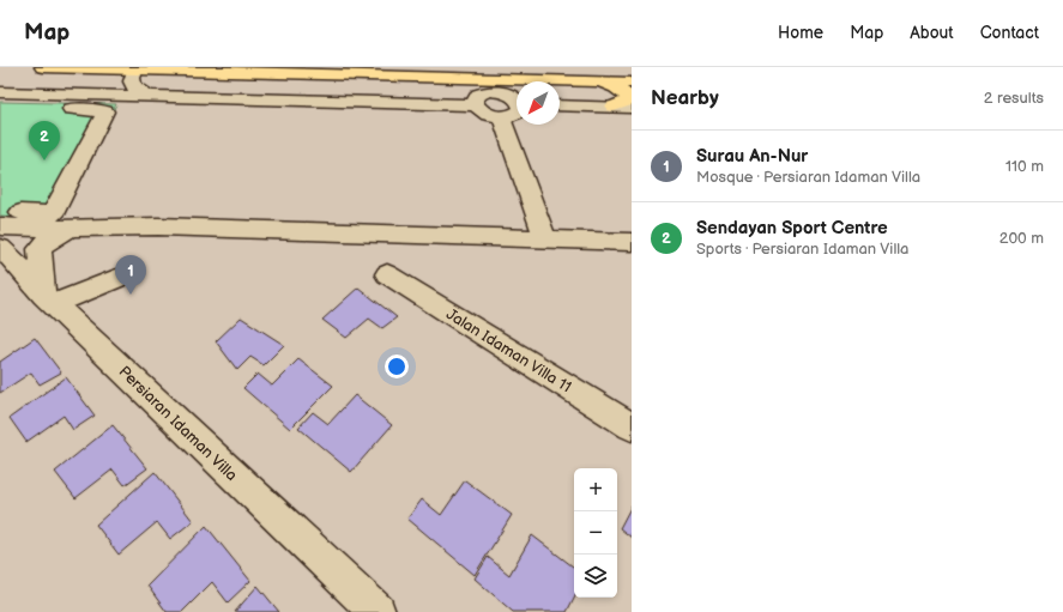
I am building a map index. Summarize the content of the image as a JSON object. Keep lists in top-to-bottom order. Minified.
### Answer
{"streets":{"street":["Jalan Idaman Villa 11","Persiaran Idaman Villa"]},"north":"bottom left","page":{"header":"Map","nav":["Home","Map","About","Contact"],"heading":["Nearby","2 results"],"pins":["2","1"],"list":[{"mark":"1","name":"Surau An-Nur","note":"Mosque · Persiaran Idaman Villa","value":"110 m"},{"mark":"2","name":"Sendayan Sport Centre","note":"Sports · Persiaran Idaman Villa","value":"200 m"}],"map_buttons":["+","−"]}}
